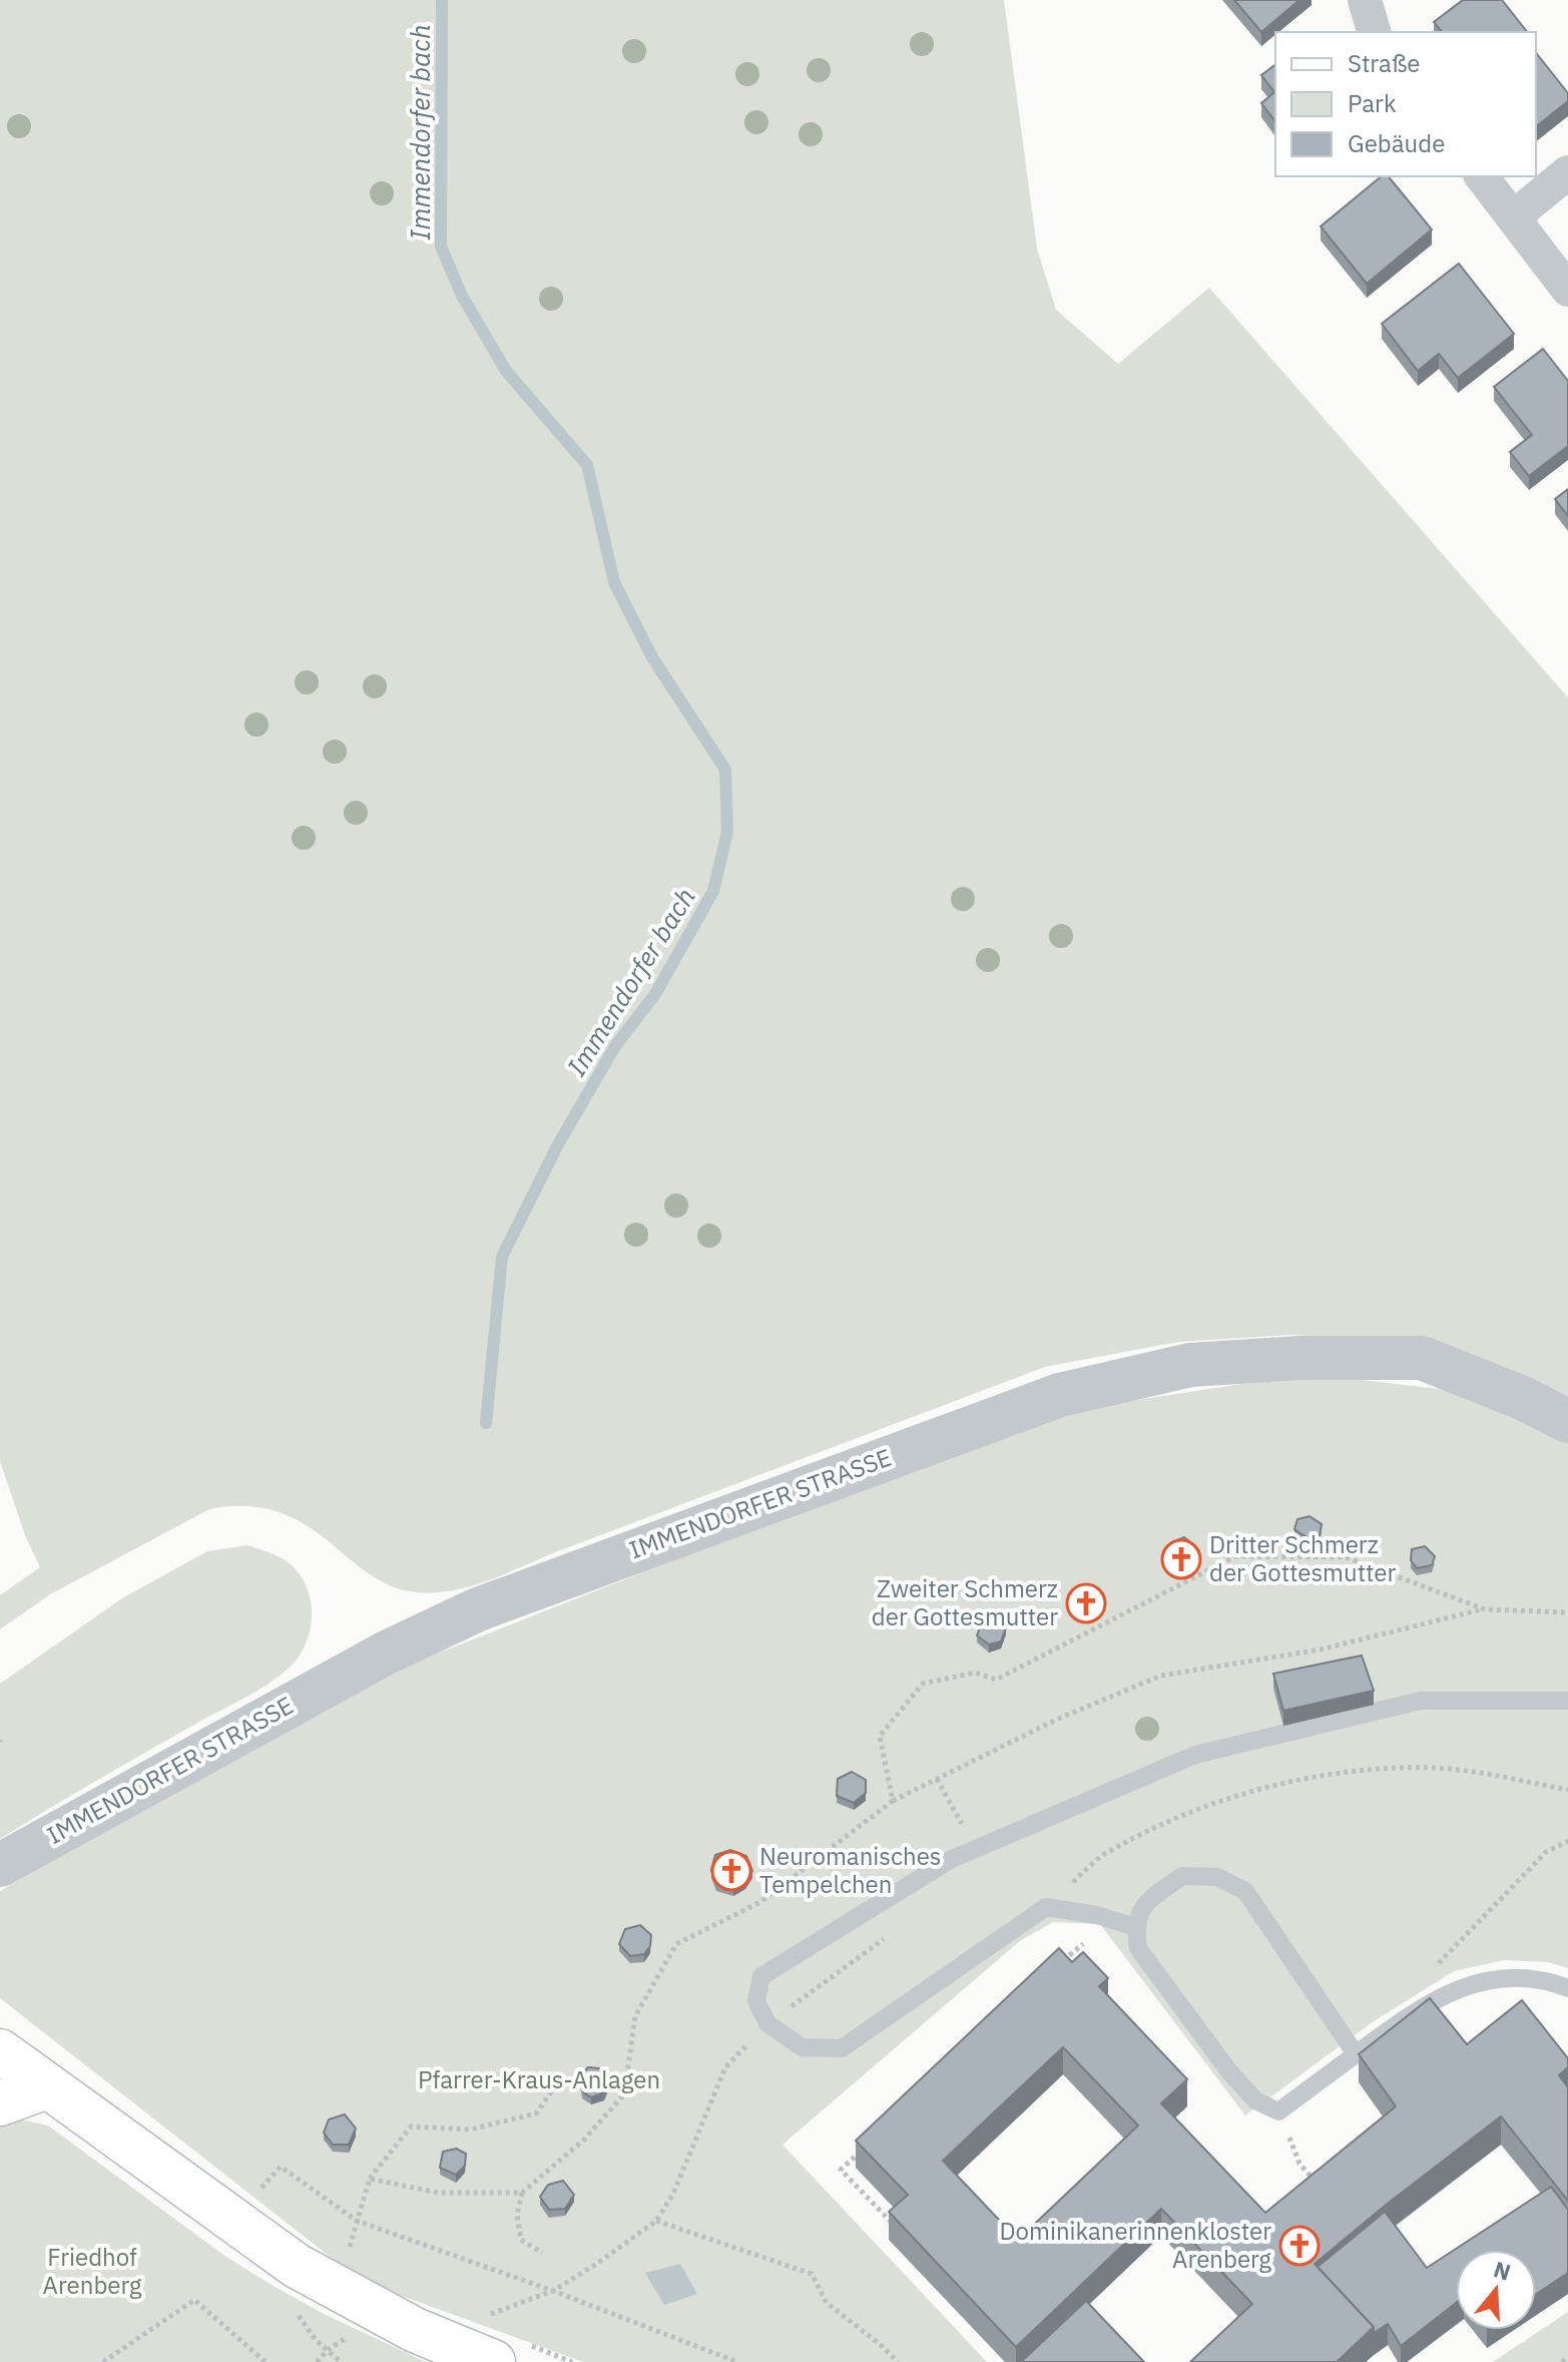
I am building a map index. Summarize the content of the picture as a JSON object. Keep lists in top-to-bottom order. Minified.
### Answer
{"streets":{"street":["IMMENDORFER STRASSE"]},"water":["Immendorfer bach"],"parks":["Pfarrer-Kraus-Anlagen","Friedhof Arenberg"],"places":{"church":["Dritter Schmerz der Gottesmutter","Zweiter Schmerz der Gottesmutter","Neuromanisches Tempelchen","Dominikanerinnenkloster Arenberg"]},"legend":["Straße","Park","Gebäude"],"north":"top"}
